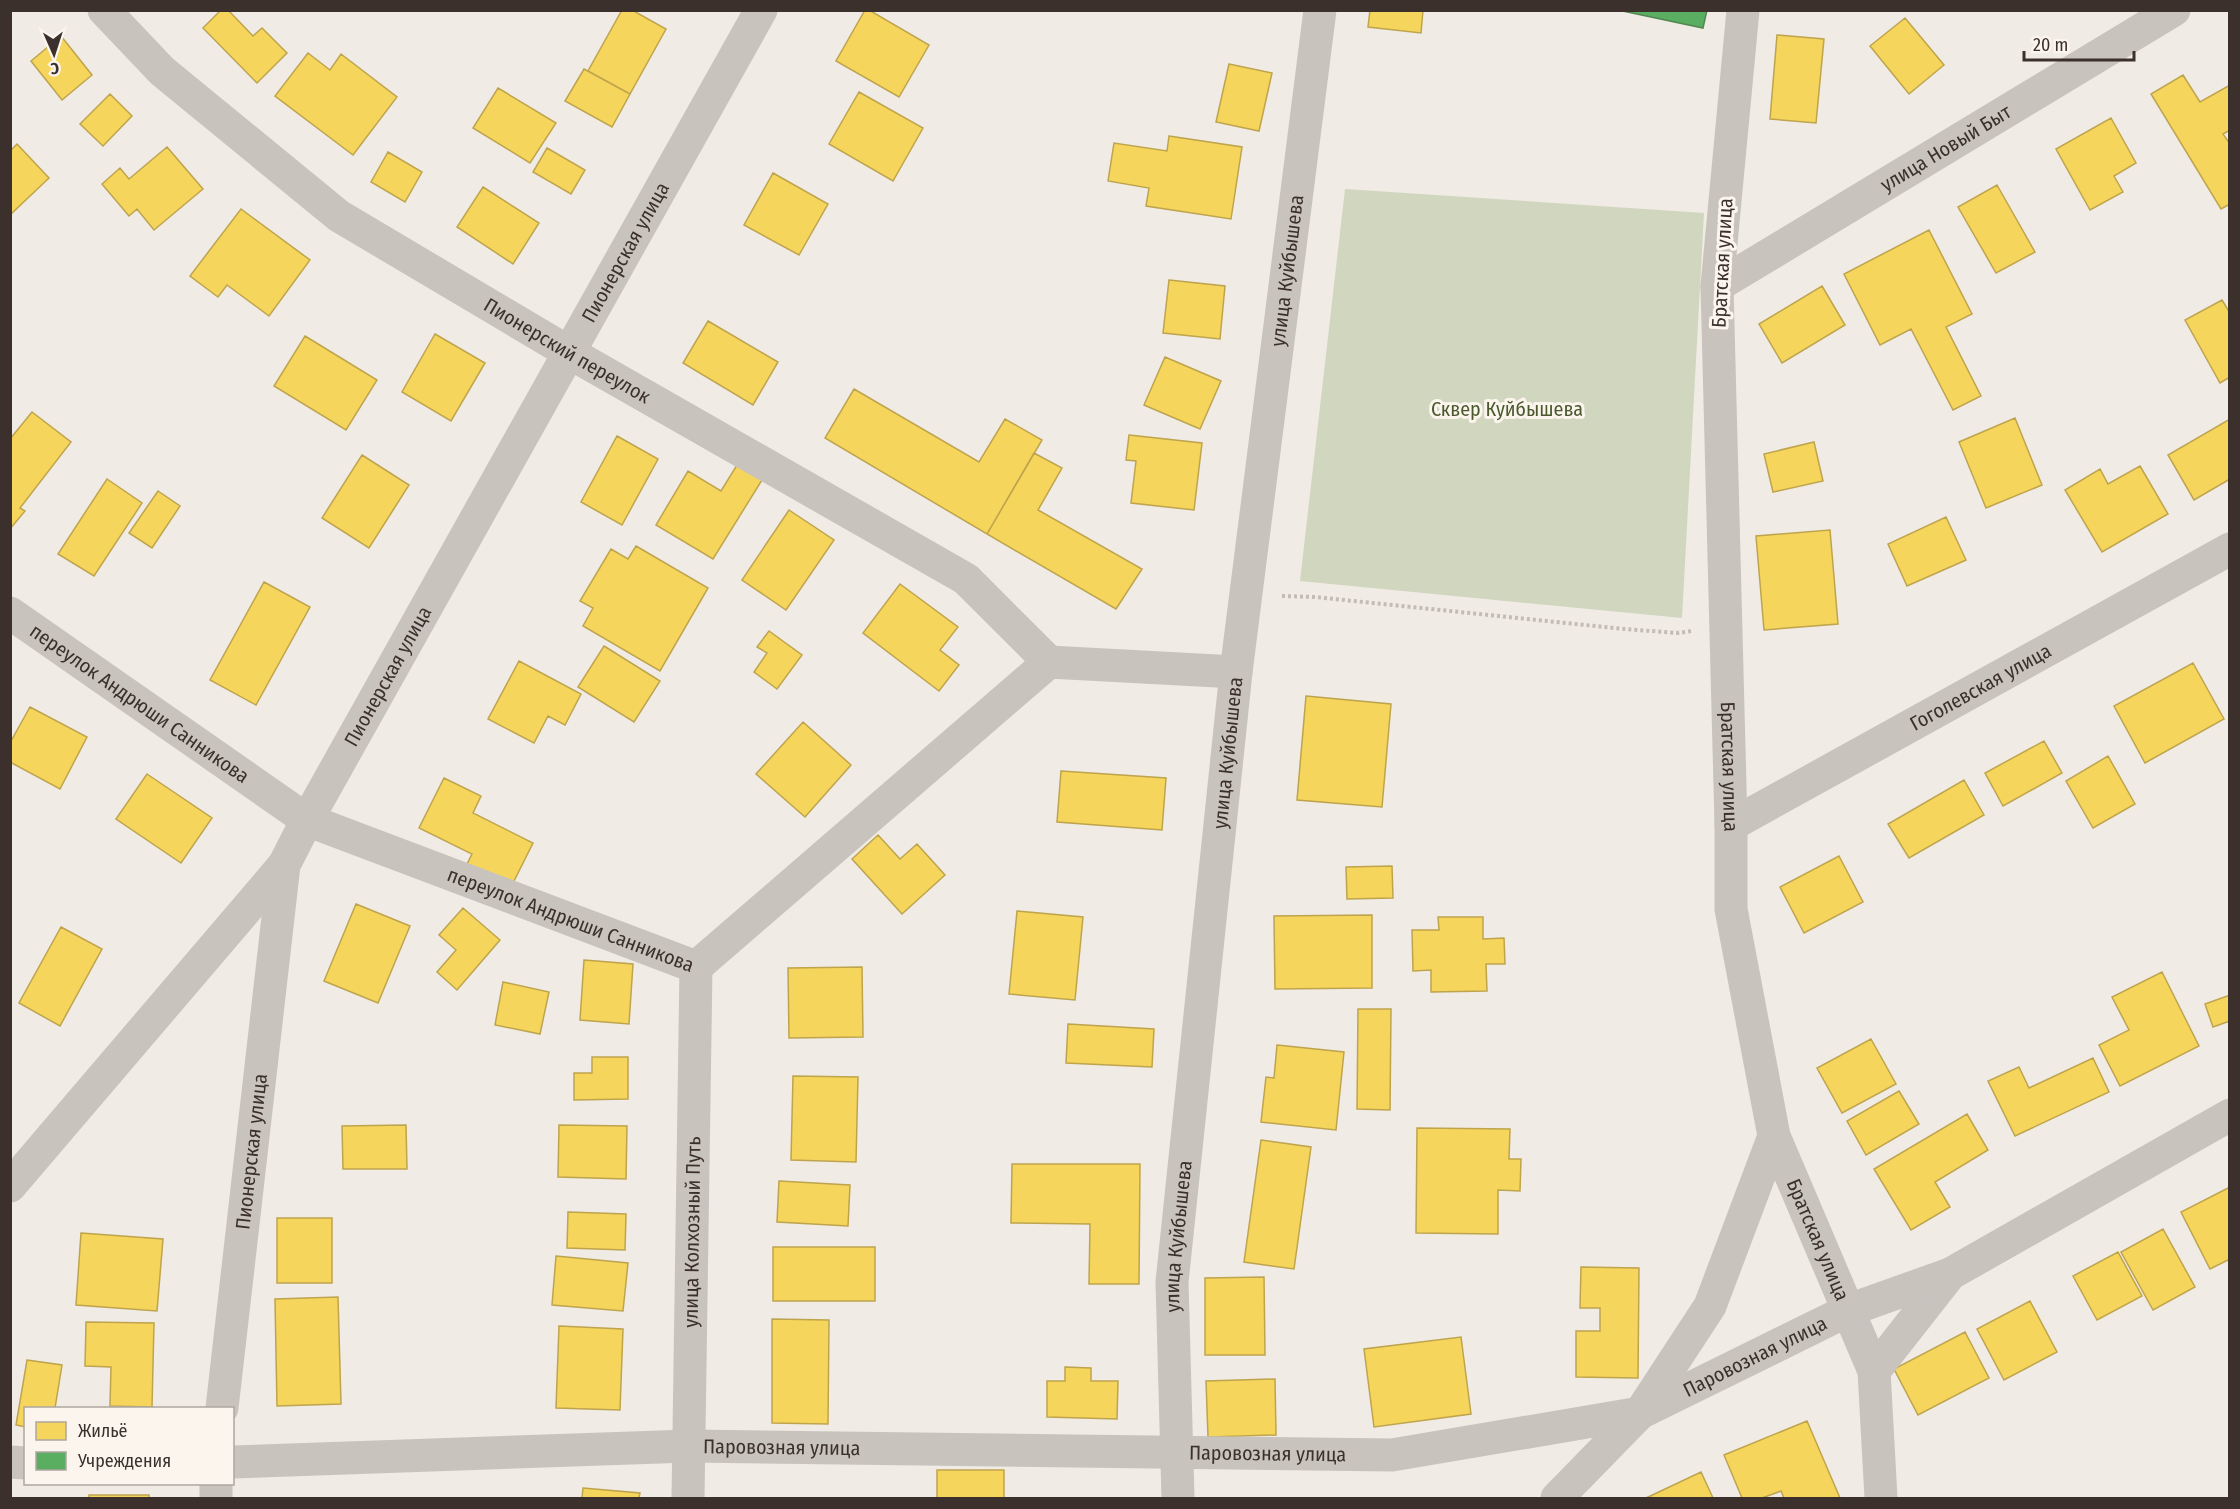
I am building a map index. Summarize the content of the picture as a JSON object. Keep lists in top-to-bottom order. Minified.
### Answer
{"streets":{"street":["улица Новый Быт","Пионерская улица","Братская улица","улица Куйбышева","Пионерский переулок","Гоголевская улица","переулок Андрюши Санникова","улица Колхозный Путь","Паровозная улица"]},"crossings":[["улица Новый Быт","Братская улица"],["Пионерская улица","Пионерский переулок"],["Пионерская улица","переулок Андрюши Санникова"],["Братская улица","Гоголевская улица"],["Братская улица","Паровозная улица"],["улица Куйбышева","Паровозная улица"],["Пионерский переулок","переулок Андрюши Санникова"],["переулок Андрюши Санникова","улица Колхозный Путь"],["улица Колхозный Путь","Паровозная улица"]],"parks":["Сквер Куйбышева"],"legend":["Жильё","Учреждения"],"scale_bar":"20 m","north":"bottom"}
